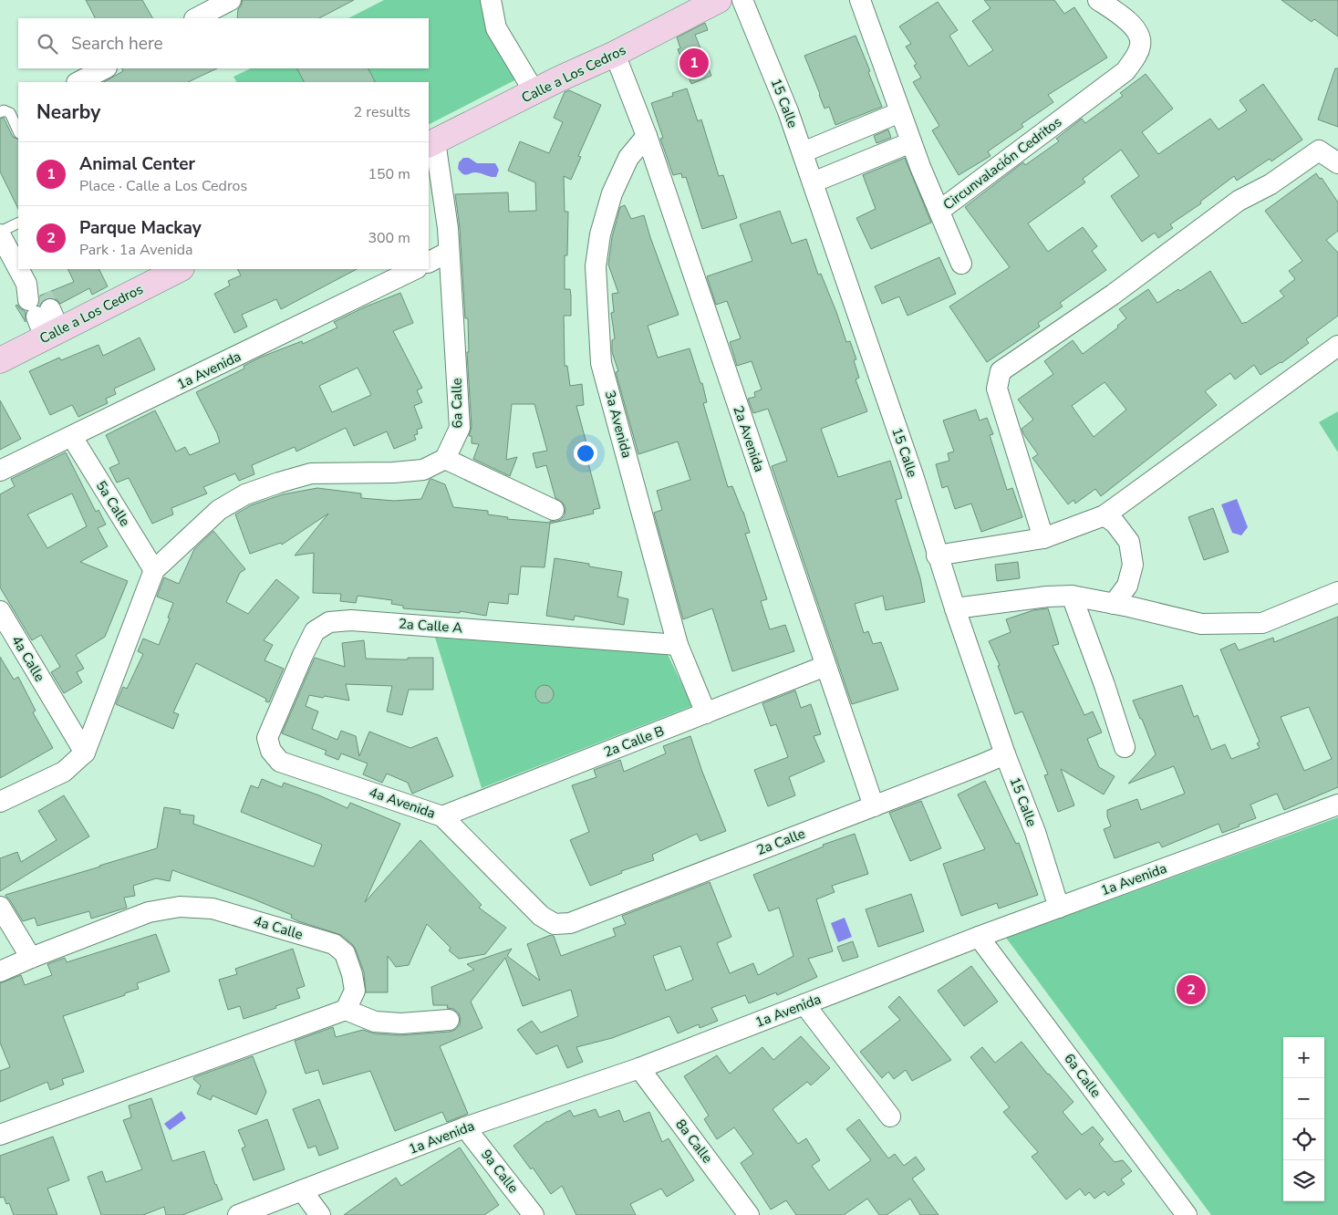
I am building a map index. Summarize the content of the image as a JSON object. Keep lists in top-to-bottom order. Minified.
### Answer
{"streets":{"street":["Calle a Los Cedros","15 Calle","Circunvalación Cedritos","1a Avenida","6a Calle","3a Avenida","2a Avenida","5a Calle","2a Calle A","4a Calle","2a Calle B","4a Avenida","2a Calle","8a Calle","9a Calle"]},"crossings":[["Calle a Los Cedros","6a Calle"],["Calle a Los Cedros","2a Avenida"],["15 Calle","1a Avenida"],["15 Calle","2a Calle"],["1a Avenida","6a Calle"],["1a Avenida","5a Calle"],["1a Avenida","8a Calle"],["1a Avenida","9a Calle"],["3a Avenida","2a Avenida"],["3a Avenida","2a Calle A"],["3a Avenida","2a Calle B"],["2a Avenida","2a Calle B"],["2a Avenida","2a Calle"],["2a Calle A","4a Avenida"],["2a Calle B","4a Avenida"],["4a Avenida","2a Calle"]],"page":{"search":"Search here","pins":["1","2"],"heading":["Nearby","2 results"],"list":[{"mark":"1","name":"Animal Center","note":"Place · Calle a Los Cedros","value":"150 m"},{"mark":"2","name":"Parque Mackay","note":"Park · 1a Avenida","value":"300 m"}],"map_buttons":["+","−"]}}
